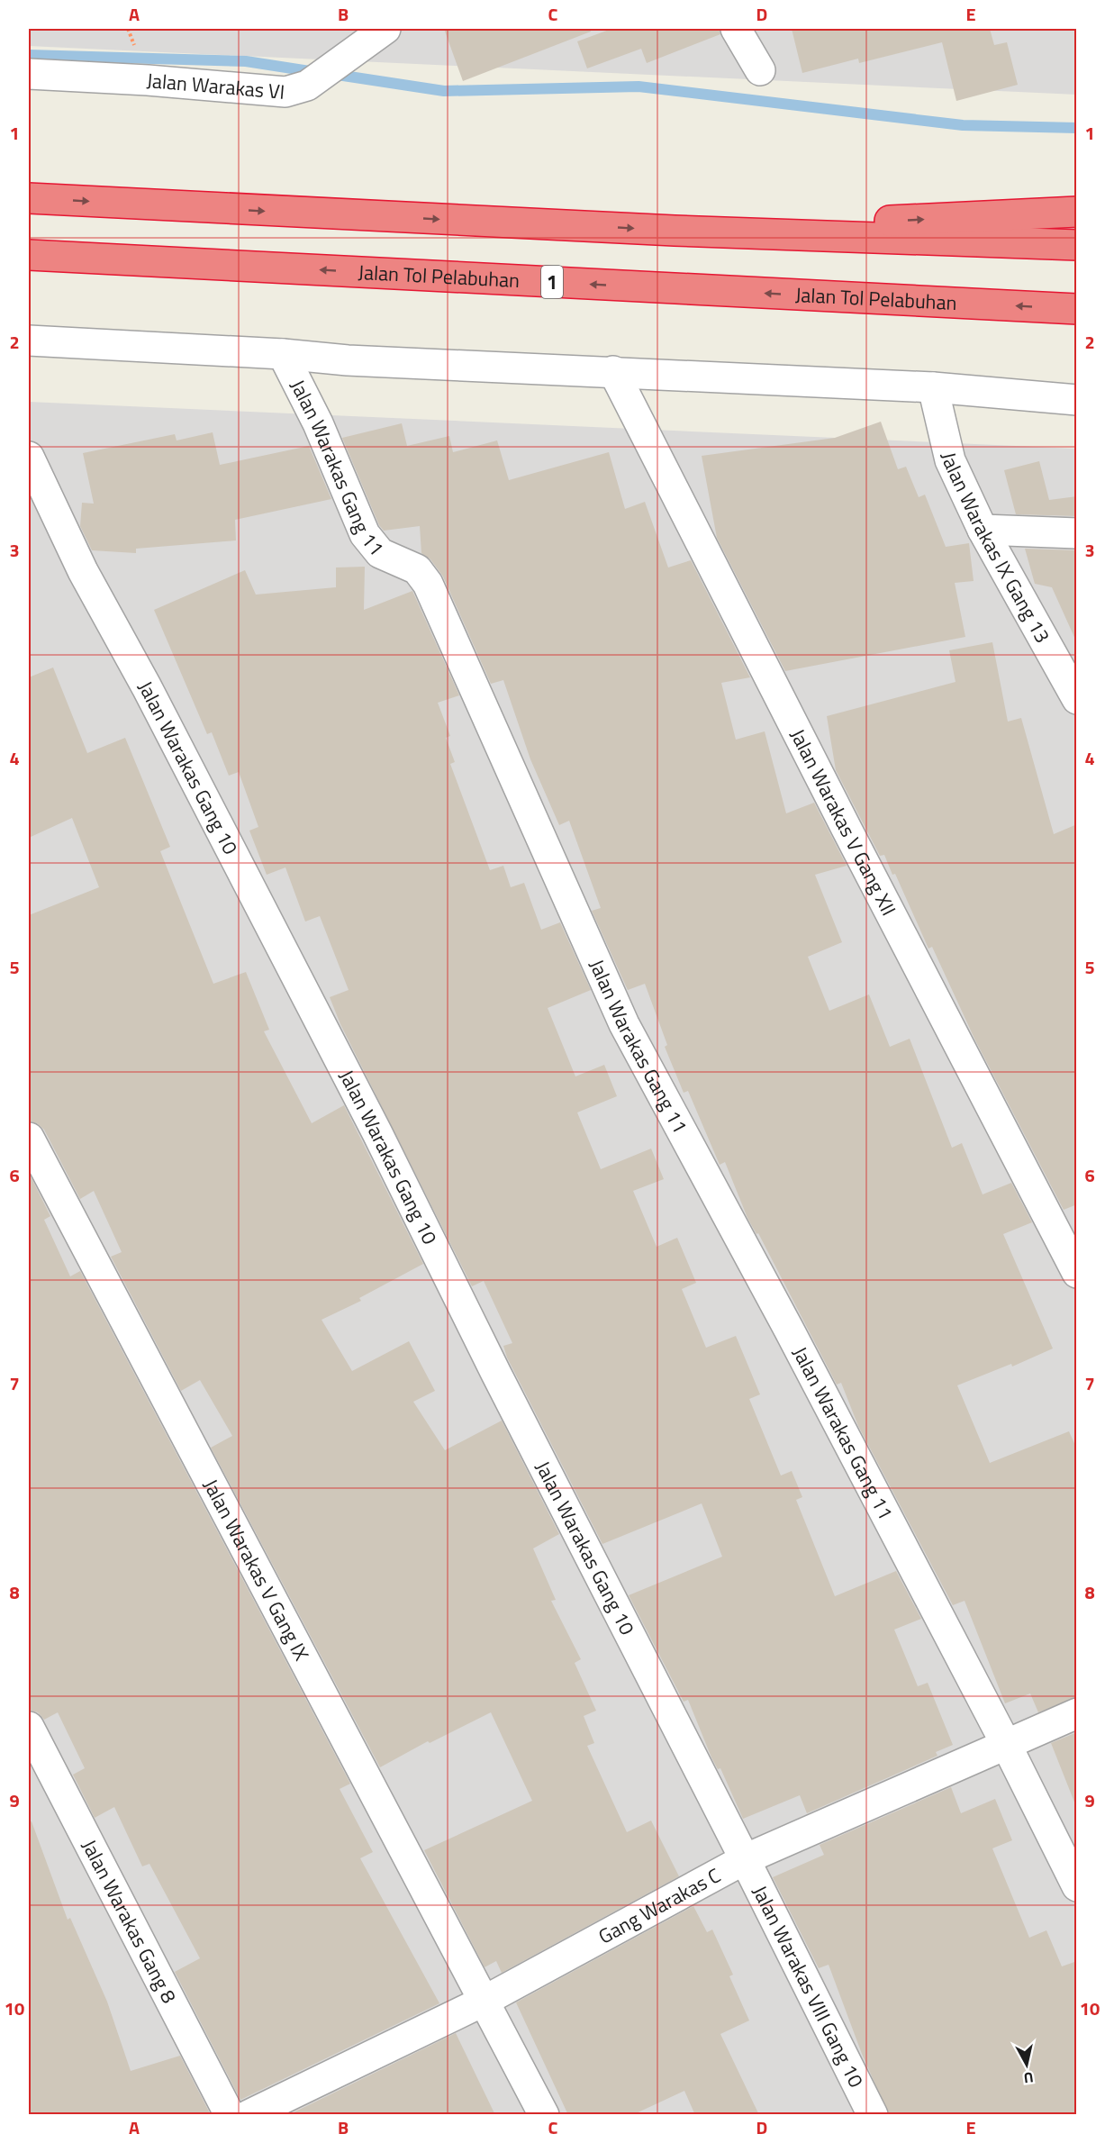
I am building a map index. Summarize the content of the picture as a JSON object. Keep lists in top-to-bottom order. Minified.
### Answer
{"streets":{"highway":["Jalan Tol Pelabuhan","1"],"street":["Jalan Warakas VI","Jalan Warakas Gang 11","Jalan Warakas IX Gang 13","Jalan Warakas Gang 10","Jalan Warakas V Gang XII","Jalan Warakas V Gang IX","Gang Warakas C","Jalan Warakas Gang 8","Jalan Warakas VIII Gang 10"]},"crossings":[["Jalan Warakas Gang 11","Gang Warakas C"],["Jalan Warakas Gang 10","Gang Warakas C"],["Jalan Warakas Gang 10","Jalan Warakas VIII Gang 10"],["Jalan Warakas V Gang IX","Gang Warakas C"],["Gang Warakas C","Jalan Warakas VIII Gang 10"]],"north":"bottom","grid":{"columns":["A","B","C","D","E"],"rows":["1","2","3","4","5","6","7","8","9","10"]}}
